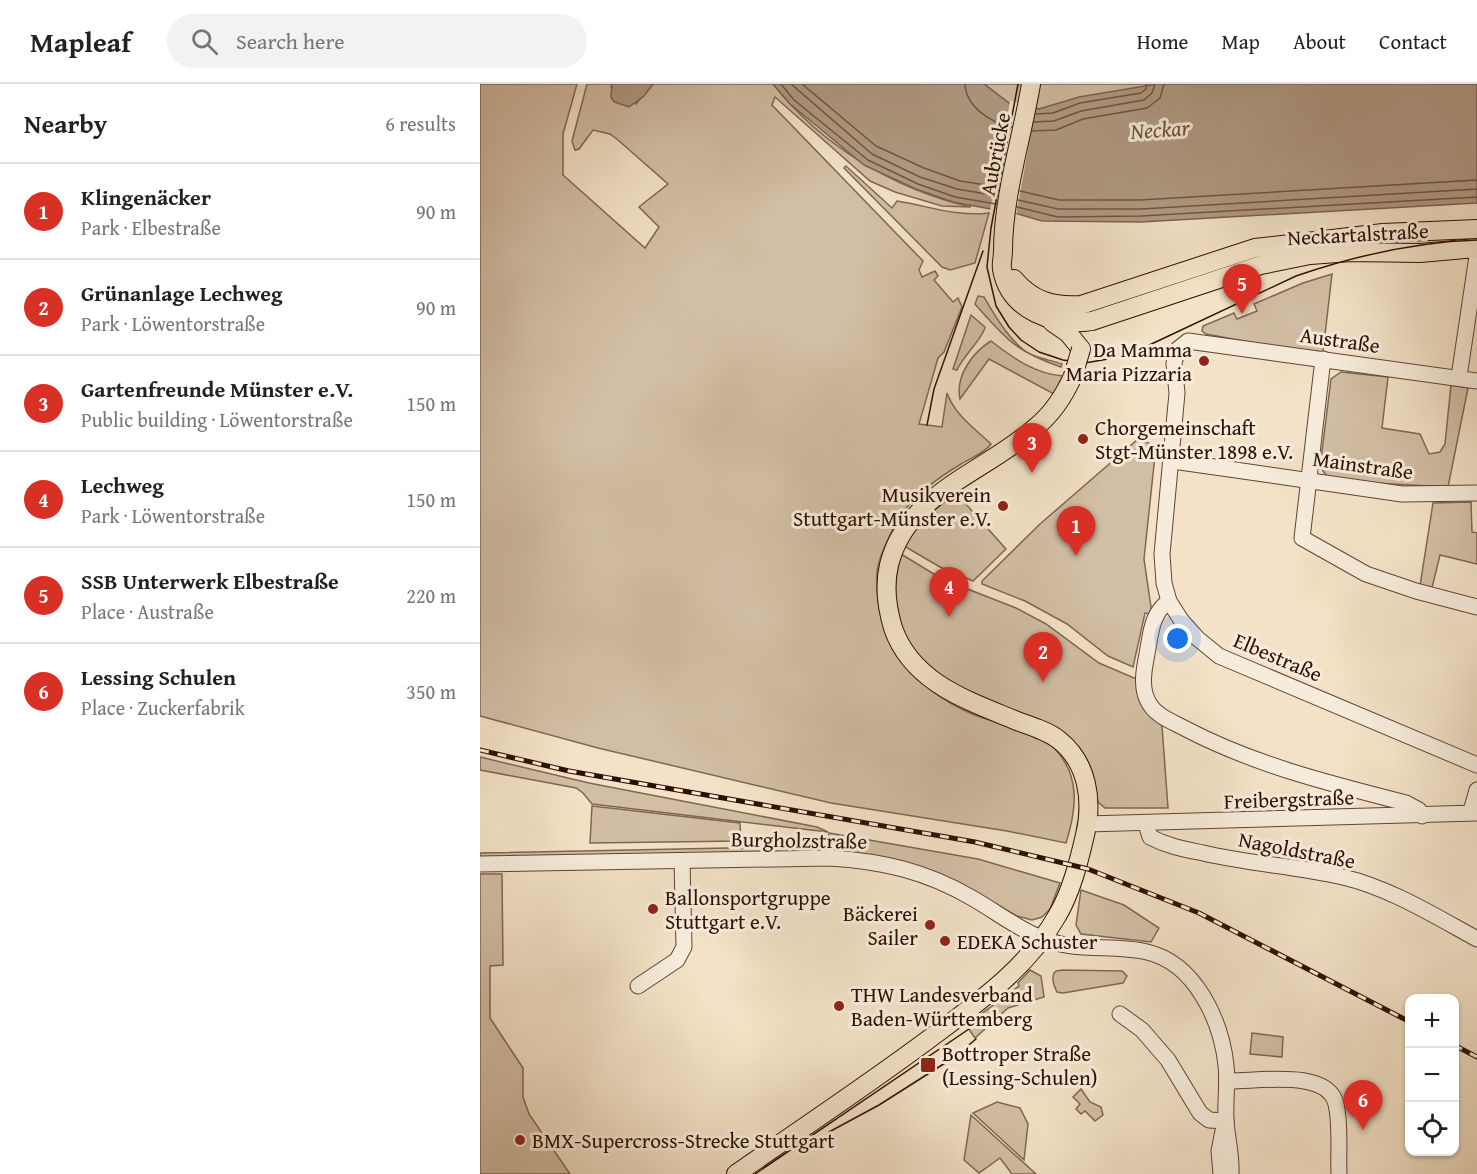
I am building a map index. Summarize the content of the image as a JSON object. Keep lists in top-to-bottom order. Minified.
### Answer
{"streets":{"main road":["Aubrücke","Neckartalstraße"],"street":["Austraße","Mainstraße","Elbestraße","Freibergstraße","Burgholzstraße","Nagoldstraße"]},"crossings":[["Aubrücke","Neckartalstraße"],["Austraße","Elbestraße"],["Mainstraße","Elbestraße"],["Freibergstraße","Nagoldstraße"]],"water":["Neckar"],"places":{"other":["Da Mamma Maria Pizzaria","Chorgemeinschaft Stgt-Münster 1898 e.V.","Musikverein Stuttgart-Münster e.V.","Ballonsportgruppe Stuttgart e.V.","Bäckerei Sailer","EDEKA Schuster","THW Landesverband Baden-Württemberg","BMX-Supercross-Strecke Stuttgart"],"transit":["Bottroper Straße (Lessing-Schulen)"]},"page":{"header":"Mapleaf","search":"Search here","nav":["Home","Map","About","Contact"],"heading":["Nearby","6 results"],"list":[{"mark":"1","name":"Klingenäcker","note":"Park · Elbestraße","value":"90 m"},{"mark":"2","name":"Grünanlage Lechweg","note":"Park · Löwentorstraße","value":"90 m"},{"mark":"3","name":"Gartenfreunde Münster e.V.","note":"Public building · Löwentorstraße","value":"150 m"},{"mark":"4","name":"Lechweg","note":"Park · Löwentorstraße","value":"150 m"},{"mark":"5","name":"SSB Unterwerk Elbestraße","note":"Place · Austraße","value":"220 m"},{"mark":"6","name":"Lessing Schulen","note":"Place · Zuckerfabrik","value":"350 m"}],"pins":["5","3","1","4","2","6"],"map_buttons":["+","−"]}}
